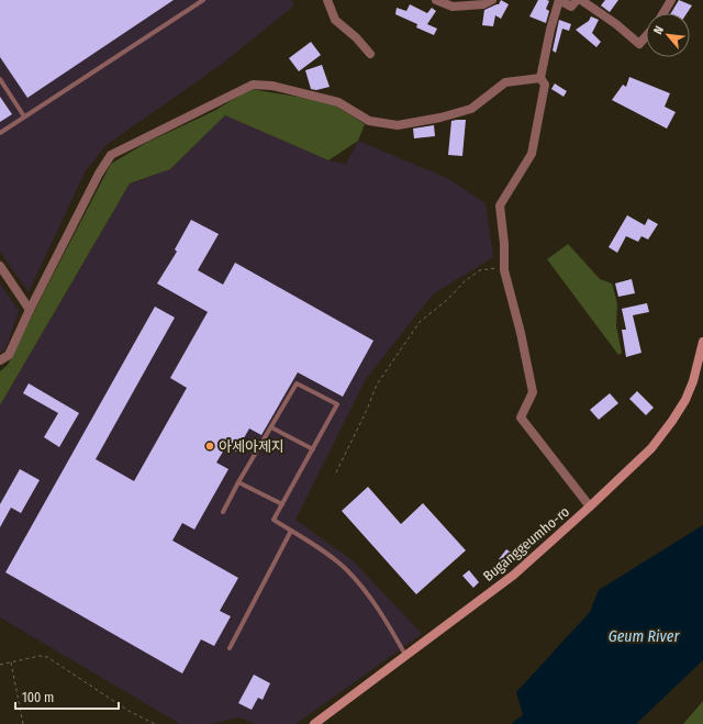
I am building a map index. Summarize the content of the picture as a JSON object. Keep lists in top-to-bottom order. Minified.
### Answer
{"streets":{"street":["Buganggeumho-ro"]},"water":["Geum River"],"places":["아세아제지"],"scale_bar":"100 m","north":"top left"}
